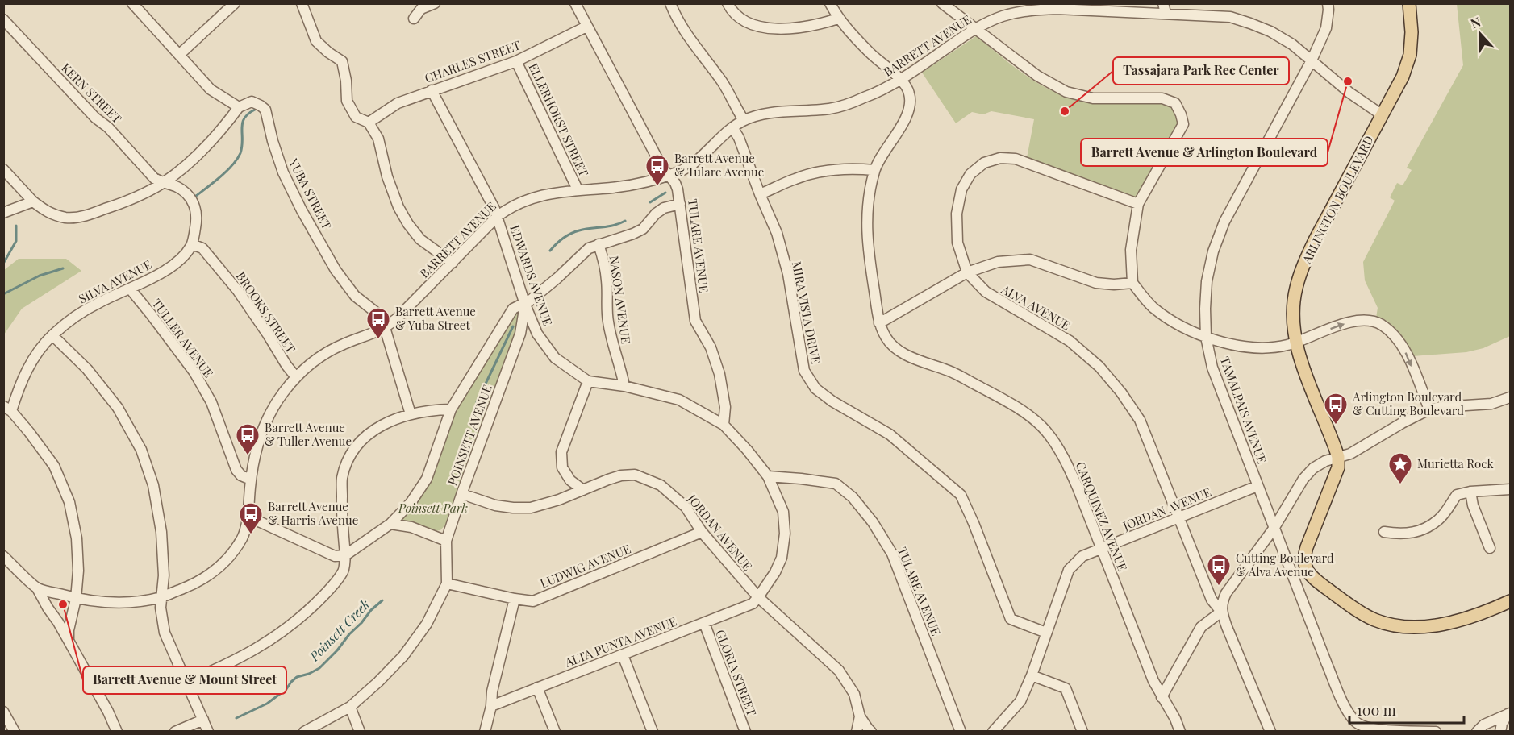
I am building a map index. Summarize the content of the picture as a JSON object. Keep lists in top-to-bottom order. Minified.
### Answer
{"streets":{"main road":["ARLINGTON BOULEVARD"],"street":["BARRETT AVENUE","CHARLES STREET","KERN STREET","ELLERHORST STREET","YUBA STREET","TULARE AVENUE","EDWARDS AVENUE","SILVA AVENUE","NASON AVENUE","ALVA AVENUE","BROOKS STREET","MIRA VISTA DRIVE","TULLER AVENUE","TAMALPAIS AVENUE","POINSETT AVENUE","JORDAN AVENUE","CARQUINEZ AVENUE","LUDWIG AVENUE","ALTA PUNTA AVENUE","GLORIA STREET"]},"crossings":[["BARRETT AVENUE","ELLERHORST STREET"],["BARRETT AVENUE","YUBA STREET"],["BARRETT AVENUE","ARLINGTON BOULEVARD"],["BARRETT AVENUE","TULARE AVENUE"],["BARRETT AVENUE","EDWARDS AVENUE"],["BARRETT AVENUE","BROOKS STREET"],["BARRETT AVENUE","MIRA VISTA DRIVE"],["BARRETT AVENUE","TULLER AVENUE"],["BARRETT AVENUE","TAMALPAIS AVENUE"],["BARRETT AVENUE","CARQUINEZ AVENUE"],["CHARLES STREET","ELLERHORST STREET"],["CHARLES STREET","TULARE AVENUE"],["CHARLES STREET","EDWARDS AVENUE"],["KERN STREET","SILVA AVENUE"],["TULARE AVENUE","EDWARDS AVENUE"],["EDWARDS AVENUE","NASON AVENUE"],["EDWARDS AVENUE","POINSETT AVENUE"],["EDWARDS AVENUE","JORDAN AVENUE"],["EDWARDS AVENUE","ALTA PUNTA AVENUE"],["SILVA AVENUE","BROOKS STREET"],["SILVA AVENUE","TULLER AVENUE"],["ALVA AVENUE","JORDAN AVENUE"],["MIRA VISTA DRIVE","JORDAN AVENUE"],["TAMALPAIS AVENUE","JORDAN AVENUE"],["POINSETT AVENUE","JORDAN AVENUE"],["POINSETT AVENUE","LUDWIG AVENUE"],["JORDAN AVENUE","CARQUINEZ AVENUE"],["JORDAN AVENUE","LUDWIG AVENUE"],["JORDAN AVENUE","ALTA PUNTA AVENUE"],["ALTA PUNTA AVENUE","GLORIA STREET"]],"water":["Poinsett Creek"],"parks":["Poinsett Park"],"places":{"other":["Barrett Avenue & Arlington Boulevard","Tassajara Park Rec Center","Barrett Avenue & Mount Street"],"bus stop":["Barrett Avenue & Tulare Avenue","Barrett Avenue & Yuba Street","Arlington Boulevard & Cutting Boulevard","Barrett Avenue & Tuller Avenue","Barrett Avenue & Harris Avenue","Cutting Boulevard & Alva Avenue"],"place":["Murietta Rock"]},"scale_bar":"100 m","north":"top"}
